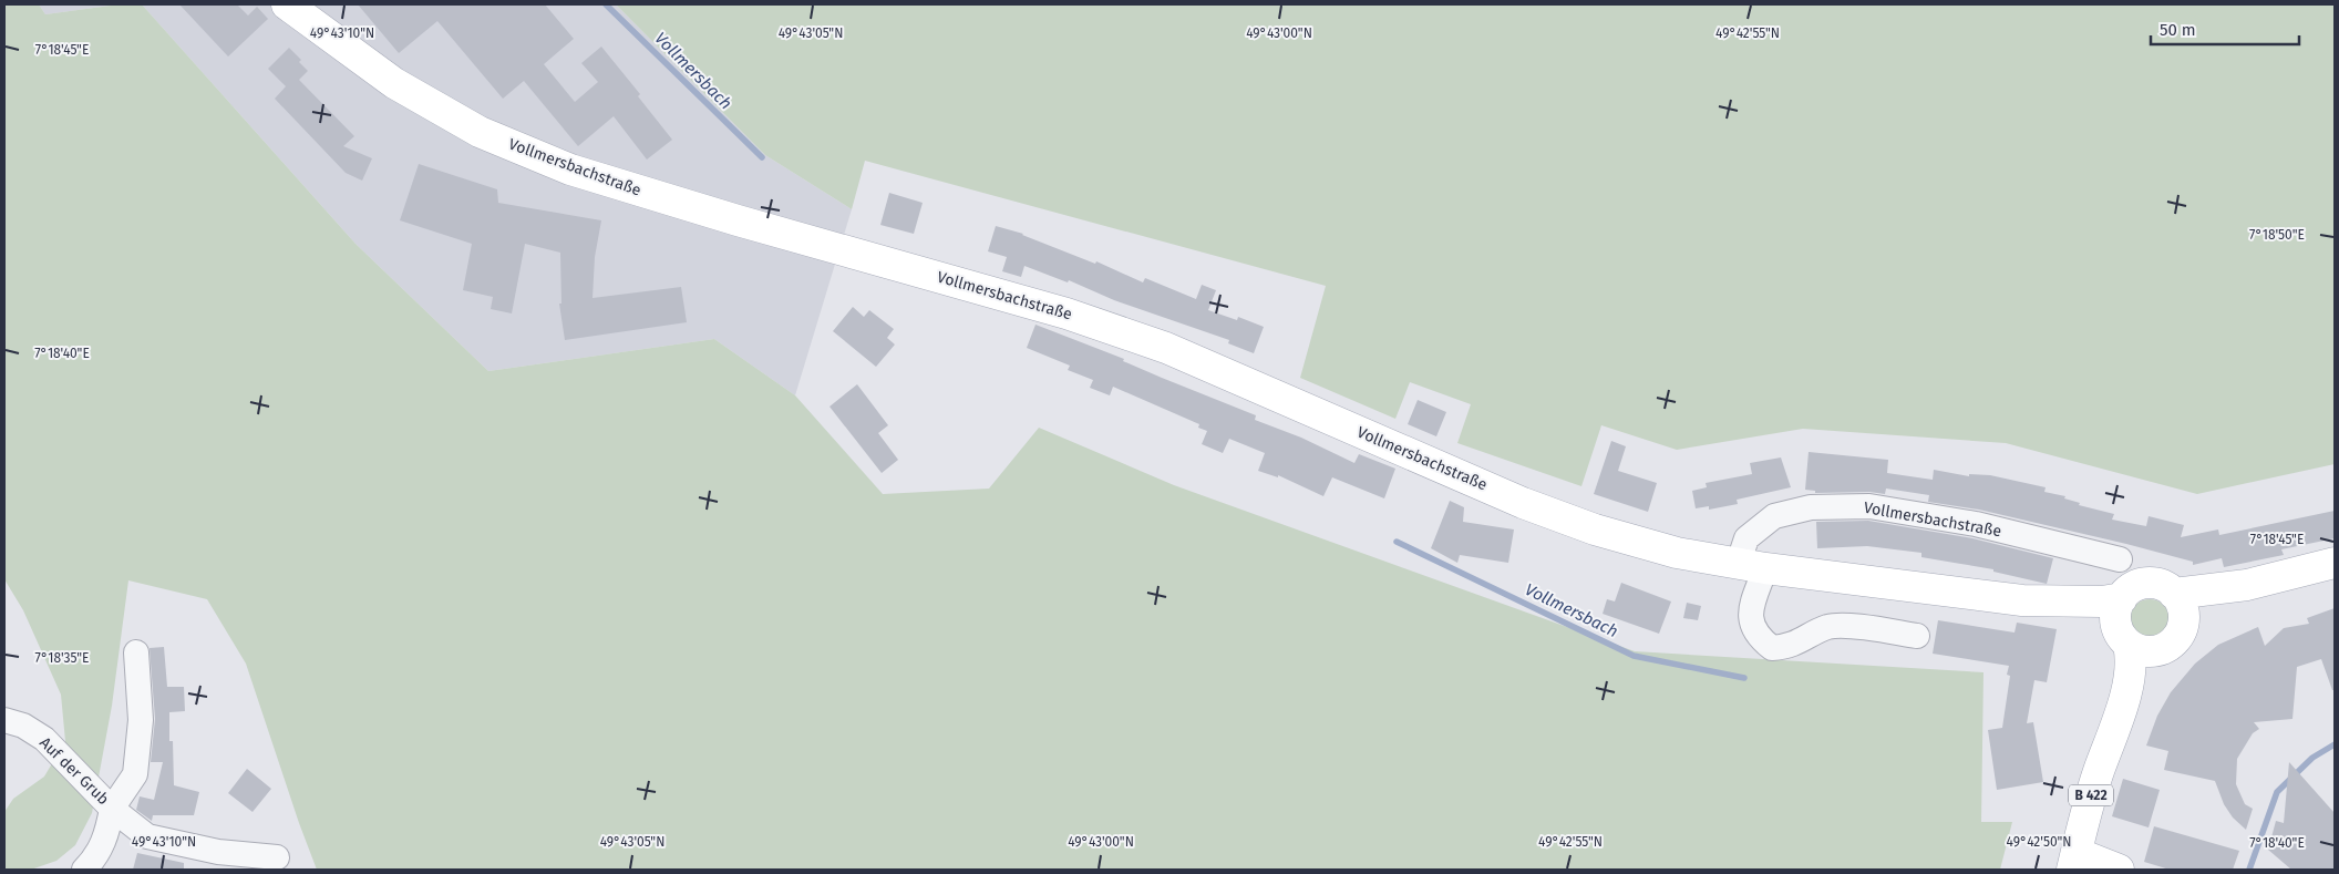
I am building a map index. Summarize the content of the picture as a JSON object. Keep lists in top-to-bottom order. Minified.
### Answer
{"streets":{"main road":["Vollmersbachstraße","B 422"],"street":["Auf der Grub"]},"crossings":[["Vollmersbachstraße","B 422"]],"water":["Vollmersbach"],"scale_bar":"50 m","coordinates":["49°43'10\"N","49°43'05\"N","49°43'00\"N","49°42'55\"N","7°18'45\"E","7°18'50\"E","7°18'40\"E","7°18'35\"E","49°42'50\"N"]}
